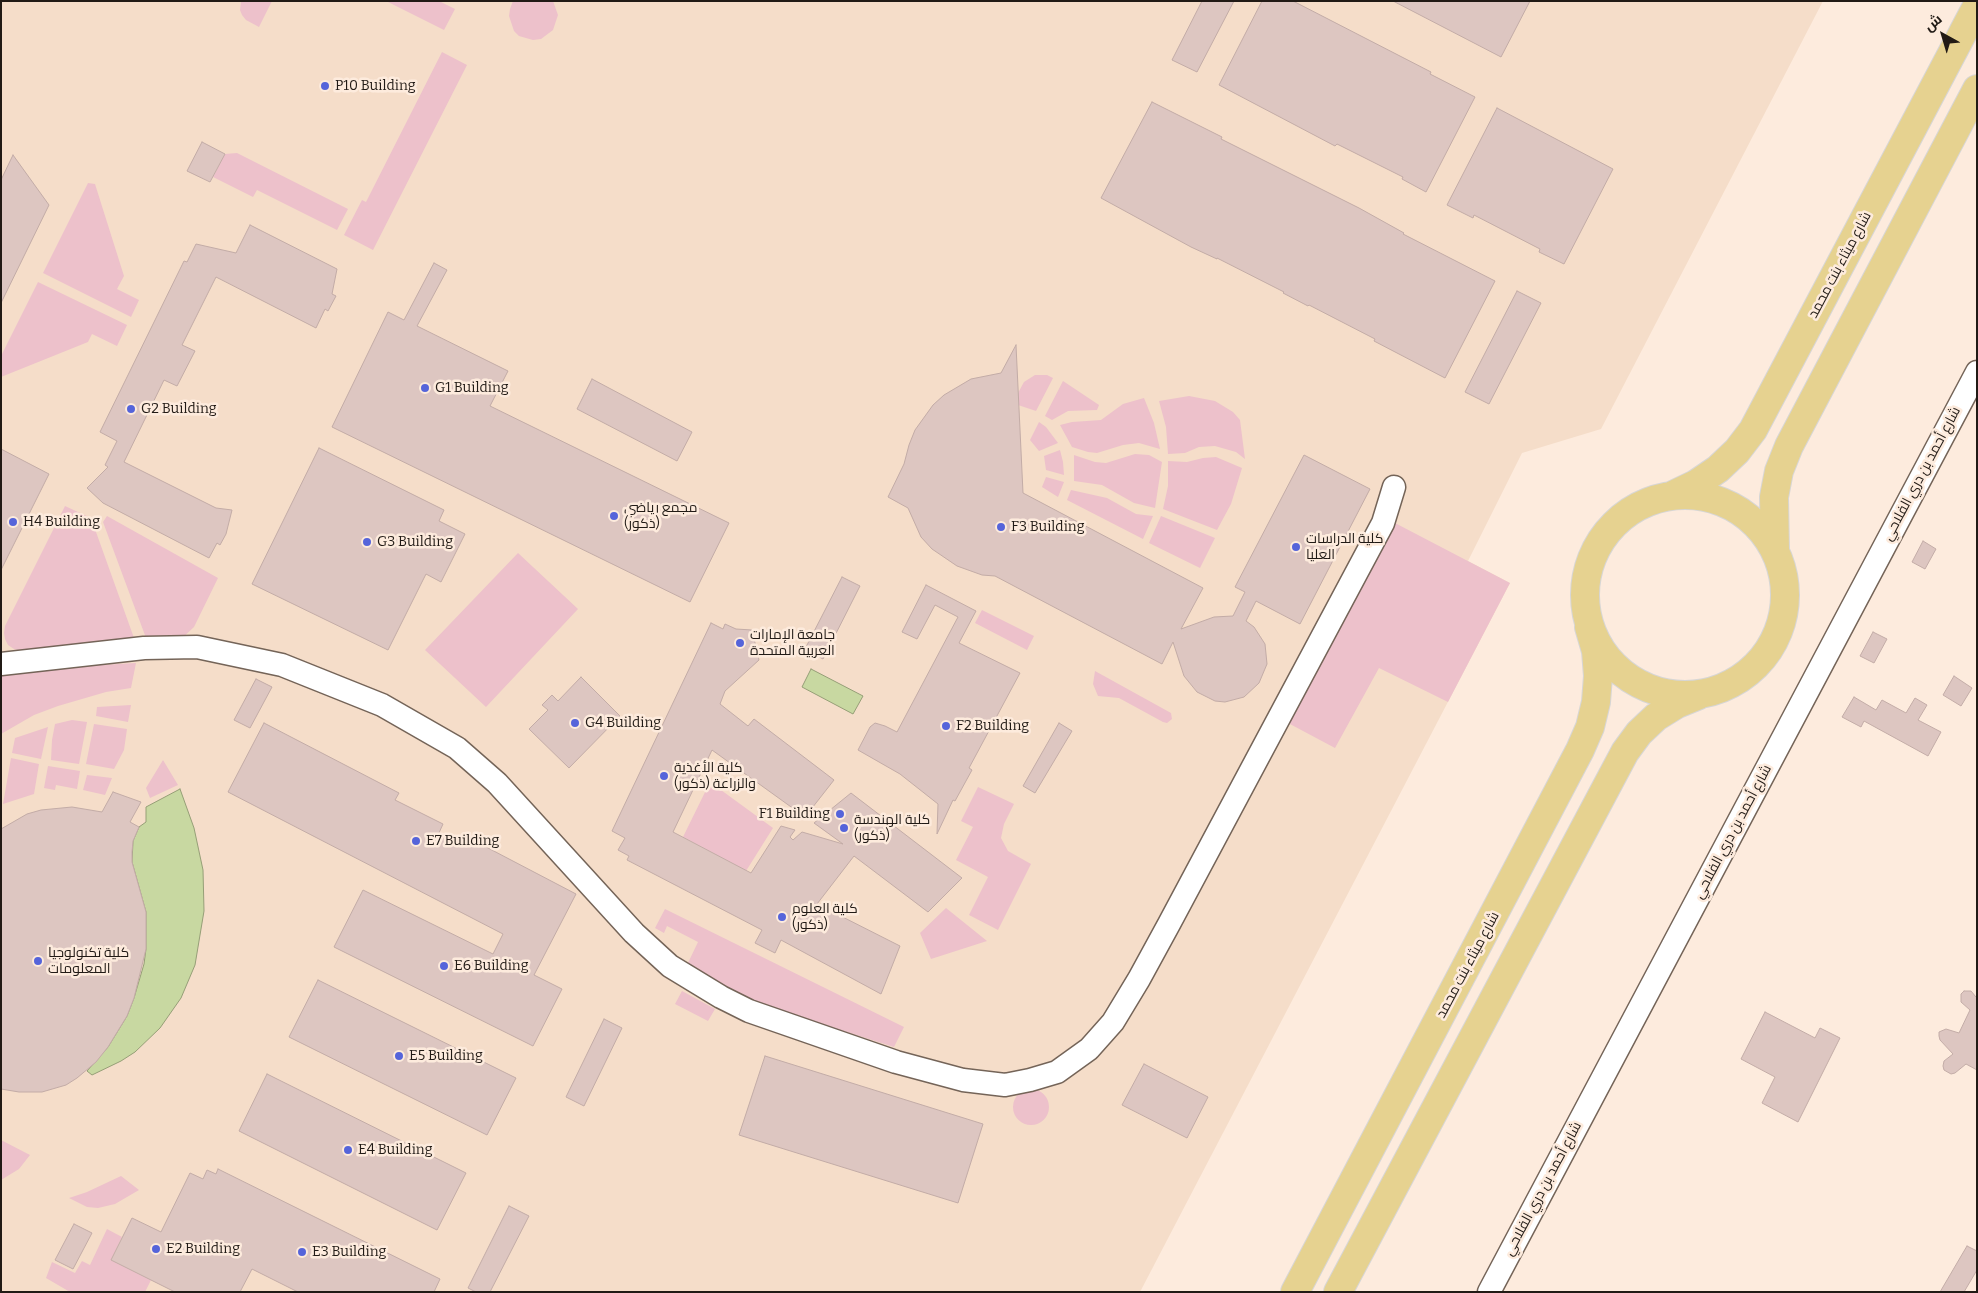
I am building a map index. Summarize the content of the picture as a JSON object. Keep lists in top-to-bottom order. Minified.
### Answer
{"streets":{"main road":["شارع ميثاء بنت محمد"],"street":["شارع أحمد بن دري الفلاحي"]},"places":["P10 Building","G1 Building","G2 Building","مجمع رياضي (ذكور)","H4 Building","F3 Building","G3 Building","كلية الدراسات العليا","جامعة الإمارات العربية المتحدة","G4 Building","F2 Building","كلية الأغذية والزراعة (ذكور)","F1 Building","كلية الهندسة (ذكور)","E7 Building","كلية العلوم (ذكور)","كلية تكنولوجيا المعلومات","E6 Building","E5 Building","E4 Building","E2 Building","E3 Building"],"north":"top left"}
